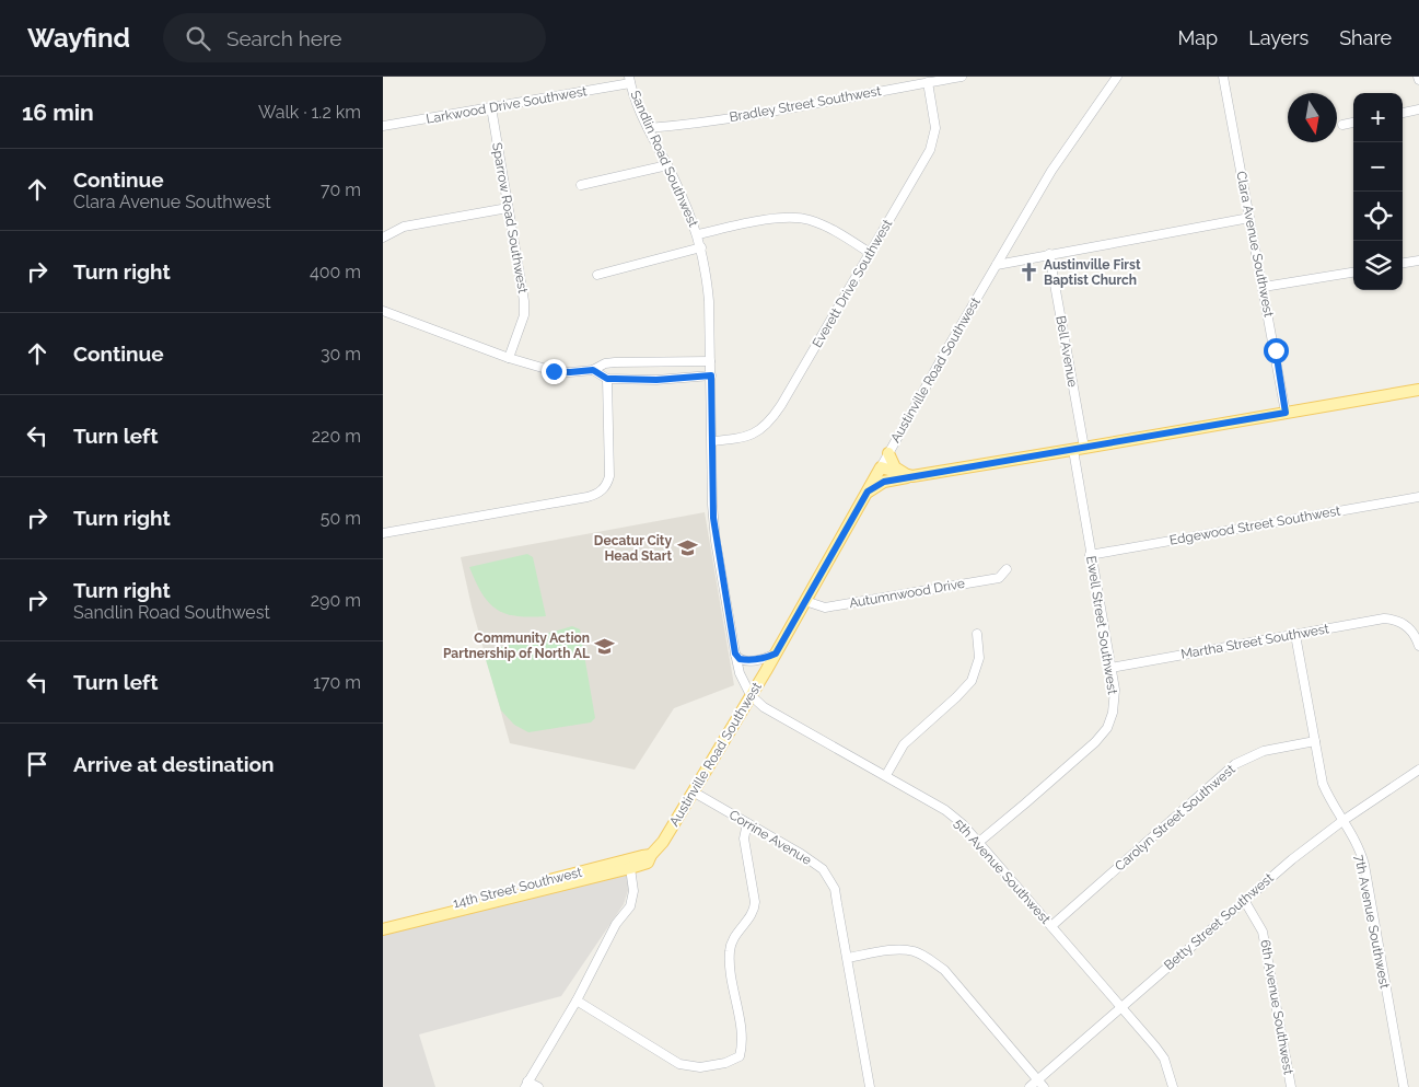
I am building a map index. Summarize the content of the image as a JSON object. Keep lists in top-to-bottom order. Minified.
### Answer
{"streets":{"main road":["Austinville Road Southwest","14th Street Southwest"],"street":["Bradley Street Southwest","Larkwood Drive Southwest","Sandlin Road Southwest","Sparrow Road Southwest","Clara Avenue Southwest","Everett Drive Southwest","Bell Avenue","Edgewood Street Southwest","Autumnwood Drive","Ewell Street Southwest","Martha Street Southwest","Carolyn Street Southwest","Corrine Avenue","5th Avenue Southwest","Betty Street Southwest","7th Avenue Southwest","6th Avenue Southwest"]},"crossings":[["Bradley Street Southwest","Sandlin Road Southwest"],["Bradley Street Southwest","Everett Drive Southwest"],["Larkwood Drive Southwest","Sandlin Road Southwest"],["Larkwood Drive Southwest","Sparrow Road Southwest"],["Sandlin Road Southwest","Everett Drive Southwest"],["Sandlin Road Southwest","Austinville Road Southwest"],["Sandlin Road Southwest","5th Avenue Southwest"],["Bell Avenue","Ewell Street Southwest"],["Austinville Road Southwest","Autumnwood Drive"],["Austinville Road Southwest","Corrine Avenue"],["Austinville Road Southwest","5th Avenue Southwest"],["Austinville Road Southwest","14th Street Southwest"],["Edgewood Street Southwest","Ewell Street Southwest"],["Ewell Street Southwest","Martha Street Southwest"],["Ewell Street Southwest","5th Avenue Southwest"],["Martha Street Southwest","7th Avenue Southwest"],["Carolyn Street Southwest","5th Avenue Southwest"],["Carolyn Street Southwest","7th Avenue Southwest"],["5th Avenue Southwest","Betty Street Southwest"],["Betty Street Southwest","7th Avenue Southwest"],["Betty Street Southwest","6th Avenue Southwest"]],"places":{"church":["Austinville First Baptist Church"],"school or university":["Decatur City Head Start","Community Action Partnership of North AL"]},"north":"bottom","page":{"header":"Wayfind","search":"Search here","nav":["Map","Layers","Share"],"heading":["16 min","Walk · 1.2 km"],"map_buttons":["+","−"],"list":[["Continue","Clara Avenue Southwest","70 m"],["Turn right","400 m"],["Continue","30 m"],["Turn left","220 m"],["Turn right","50 m"],["Turn right","Sandlin Road Southwest","290 m"],["Turn left","170 m"],"Arrive at destination"]}}
